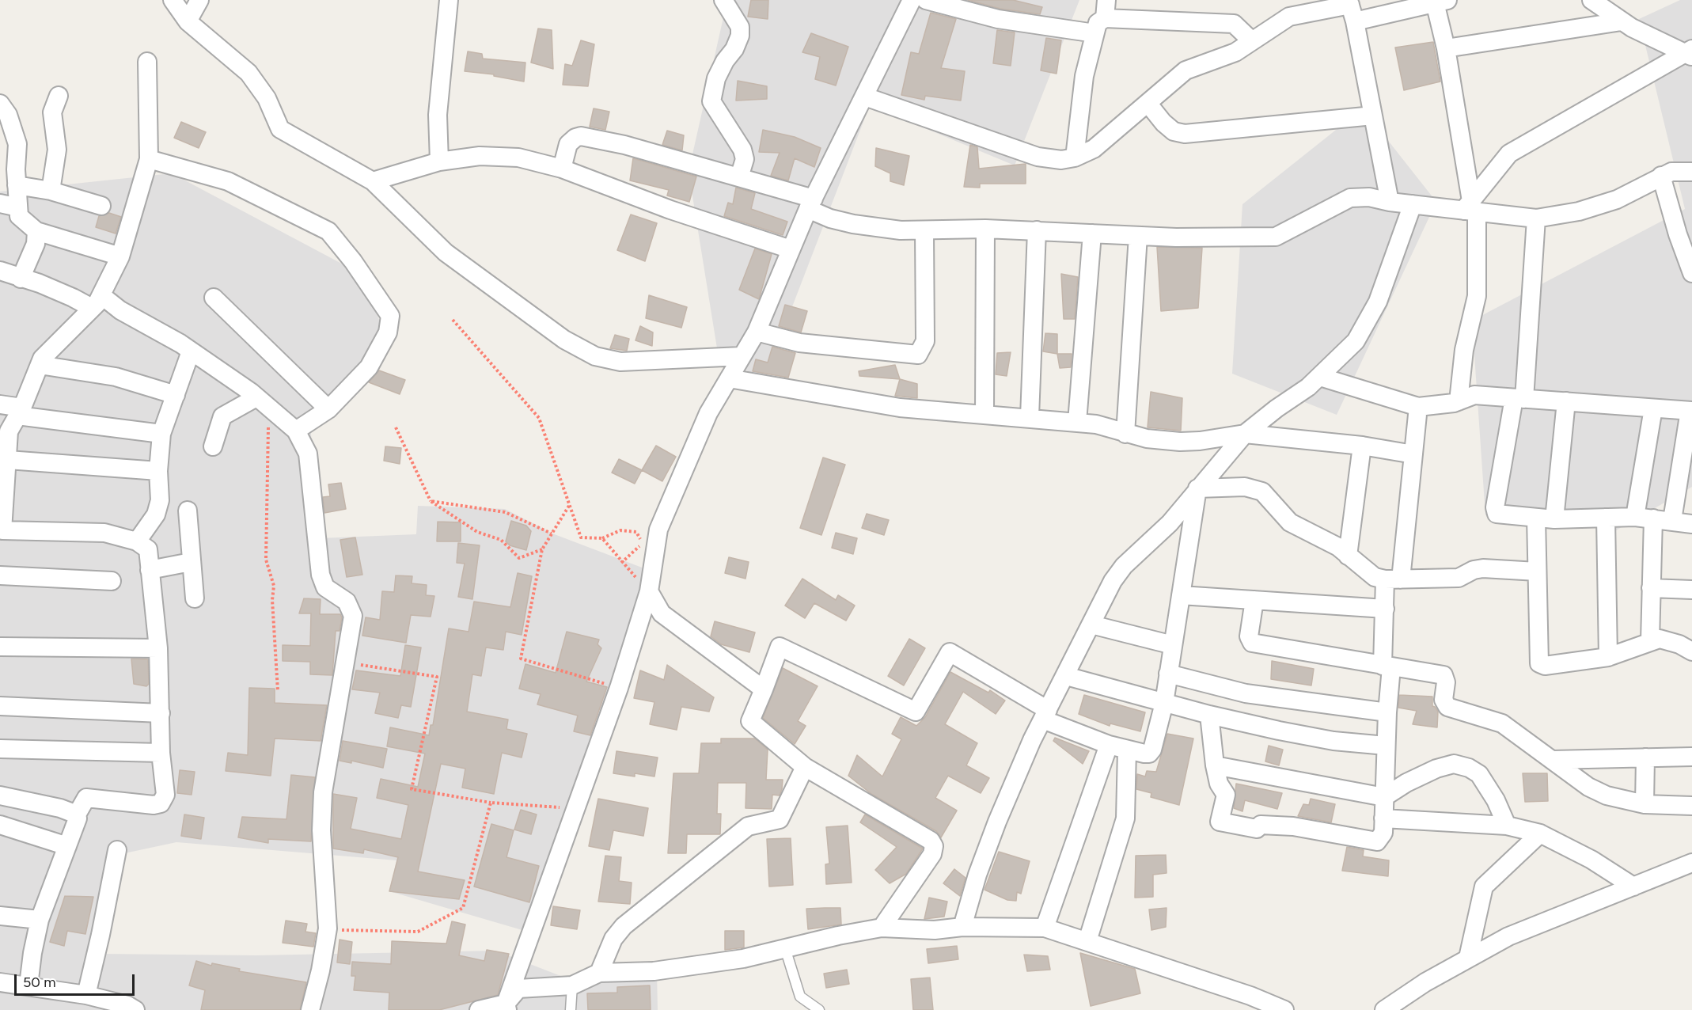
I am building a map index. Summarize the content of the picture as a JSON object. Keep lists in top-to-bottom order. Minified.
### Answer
{"scale_bar":"50 m"}
